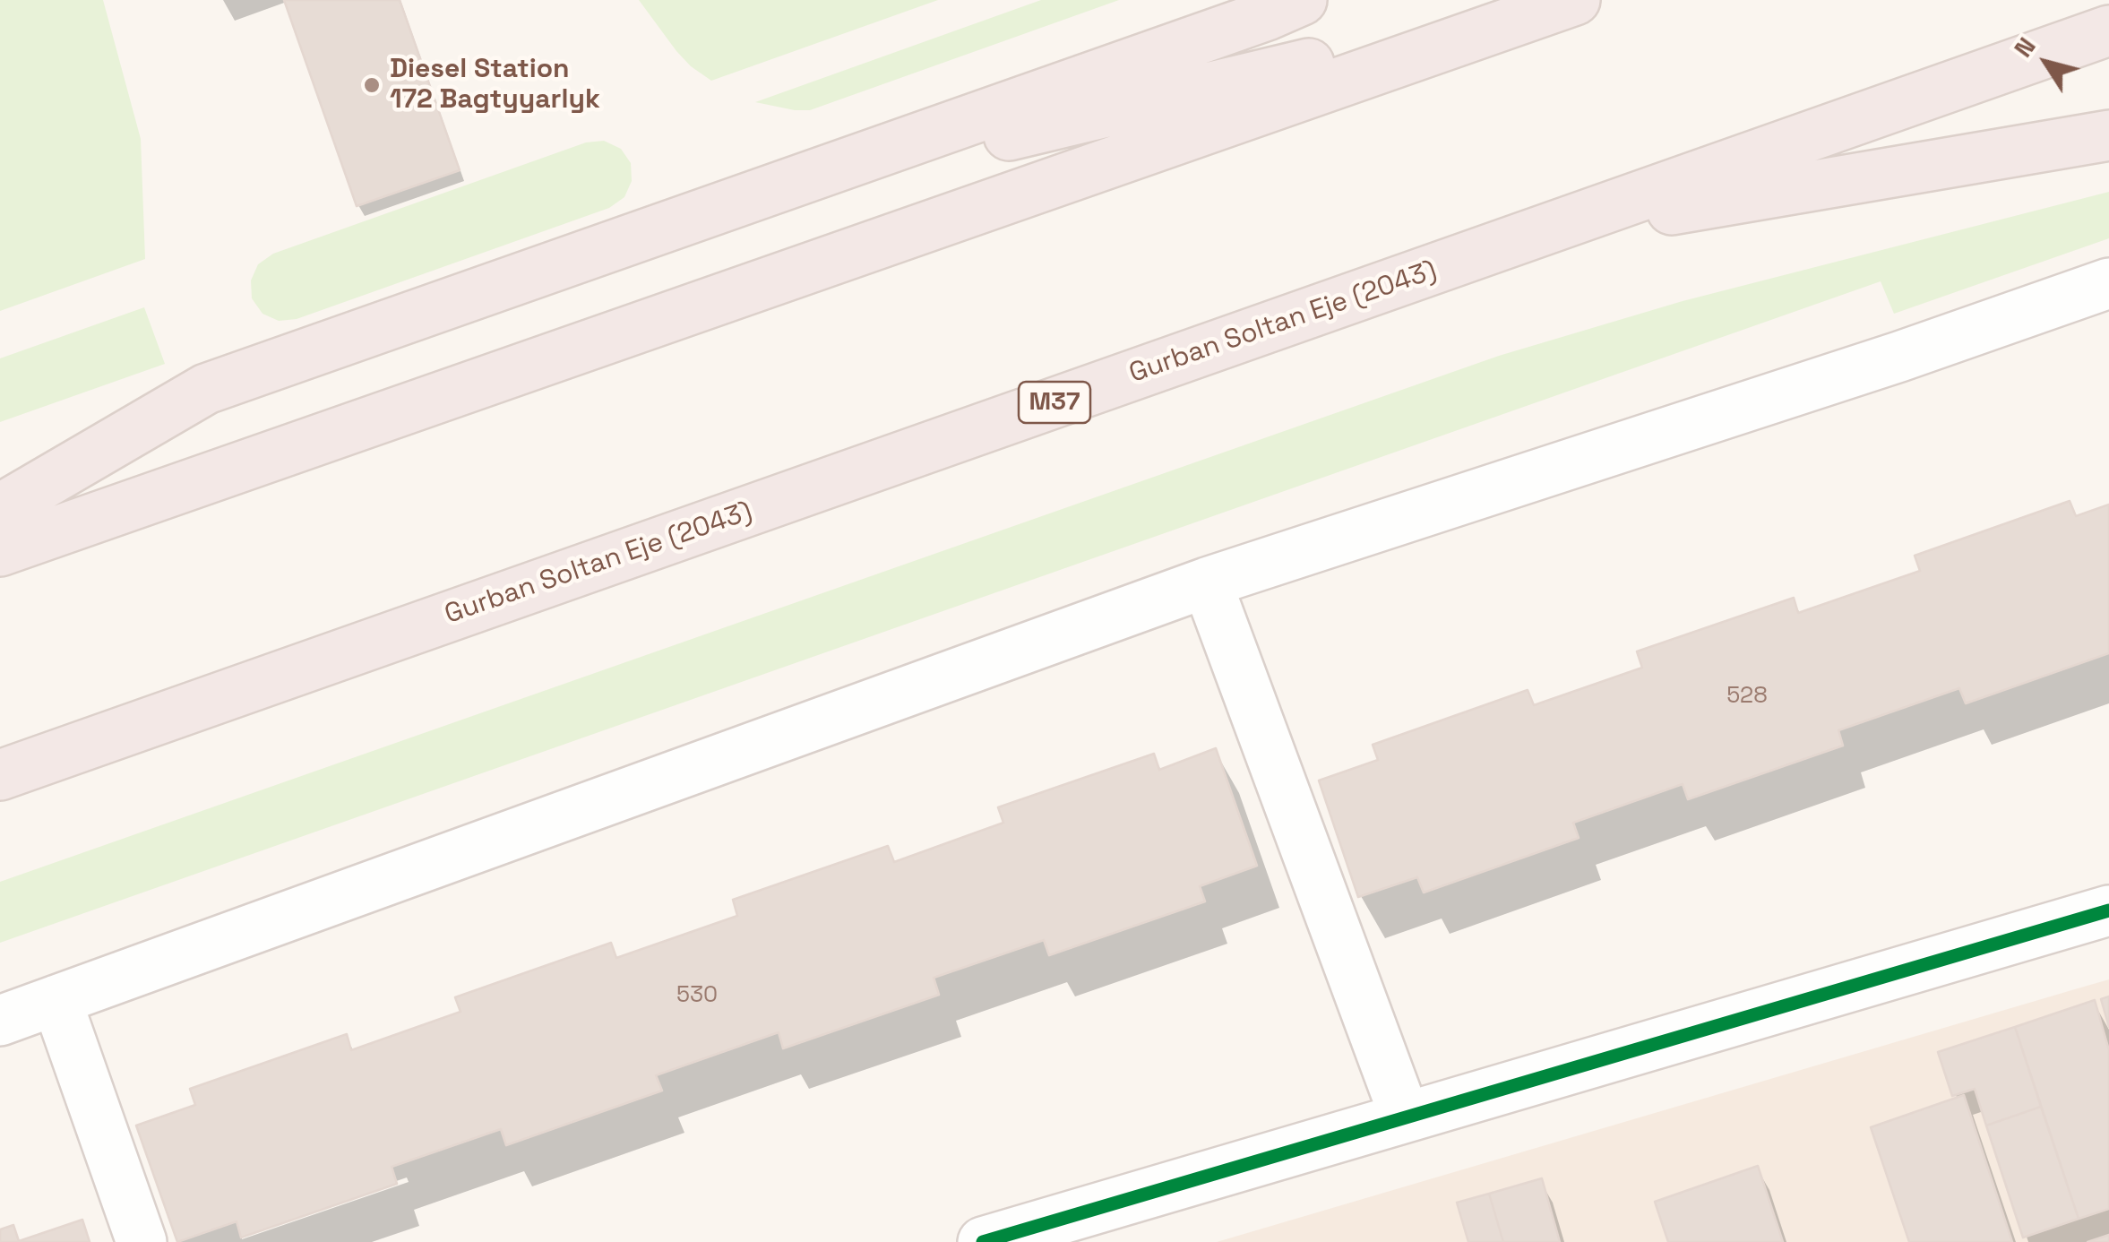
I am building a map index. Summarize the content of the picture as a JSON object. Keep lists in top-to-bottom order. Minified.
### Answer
{"streets":{"highway":["Gurban Soltan Eje (2043)","M37"]},"places":["Diesel Station 172 Bagtyyarlyk"],"house_numbers":["528","530"],"north":"top left"}
